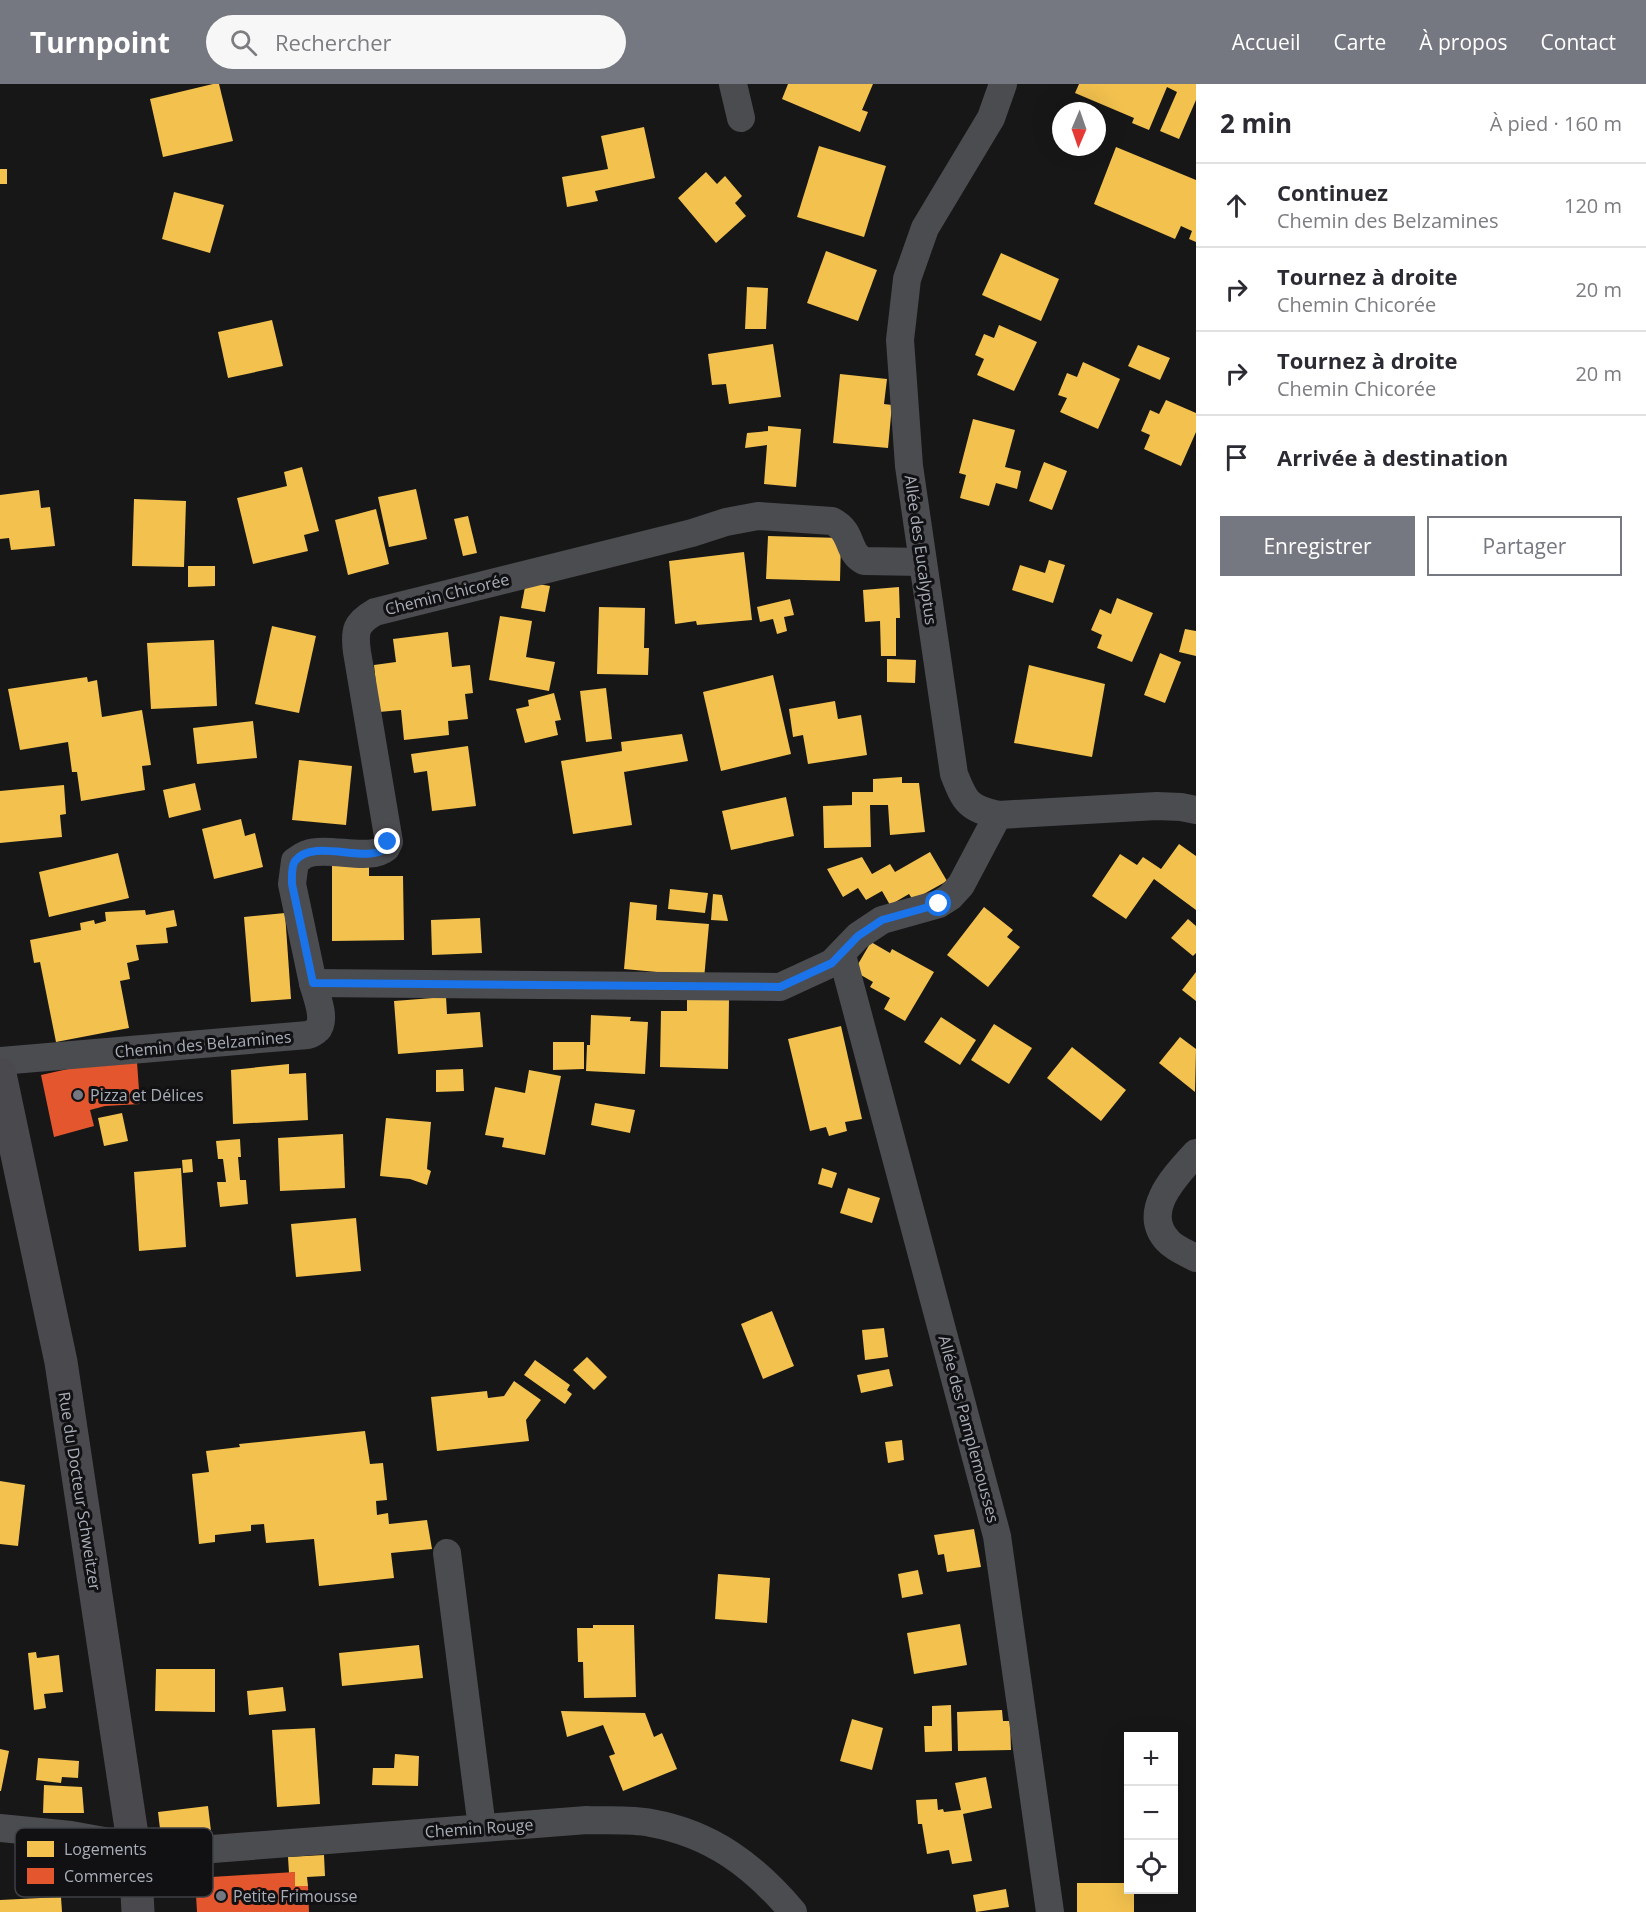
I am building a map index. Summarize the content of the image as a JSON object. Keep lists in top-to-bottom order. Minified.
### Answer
{"streets":{"main road":["Rue du Docteur Schweitzer"],"street":["Allée des Eucalyptus","Chemin Chicorée","Chemin des Belzamines","Allée des Pamplemousses","Chemin Rouge"]},"crossings":[["Allée des Eucalyptus","Chemin Chicorée"],["Chemin Chicorée","Chemin des Belzamines"]],"places":["Pizza et Délices","Petite Frimousse"],"legend":["Logements","Commerces"],"north":"bottom","page":{"header":"Turnpoint","search":"Rechercher","nav":["Accueil","Carte","À propos","Contact"],"heading":["2 min","À pied · 160 m"],"list":[["Continuez","Chemin des Belzamines","120 m"],["Tournez à droite","Chemin Chicorée","20 m"],["Tournez à droite","Chemin Chicorée","20 m"],"Arrivée à destination"],"buttons":["Enregistrer","Partager"],"map_buttons":["+","−"]}}
